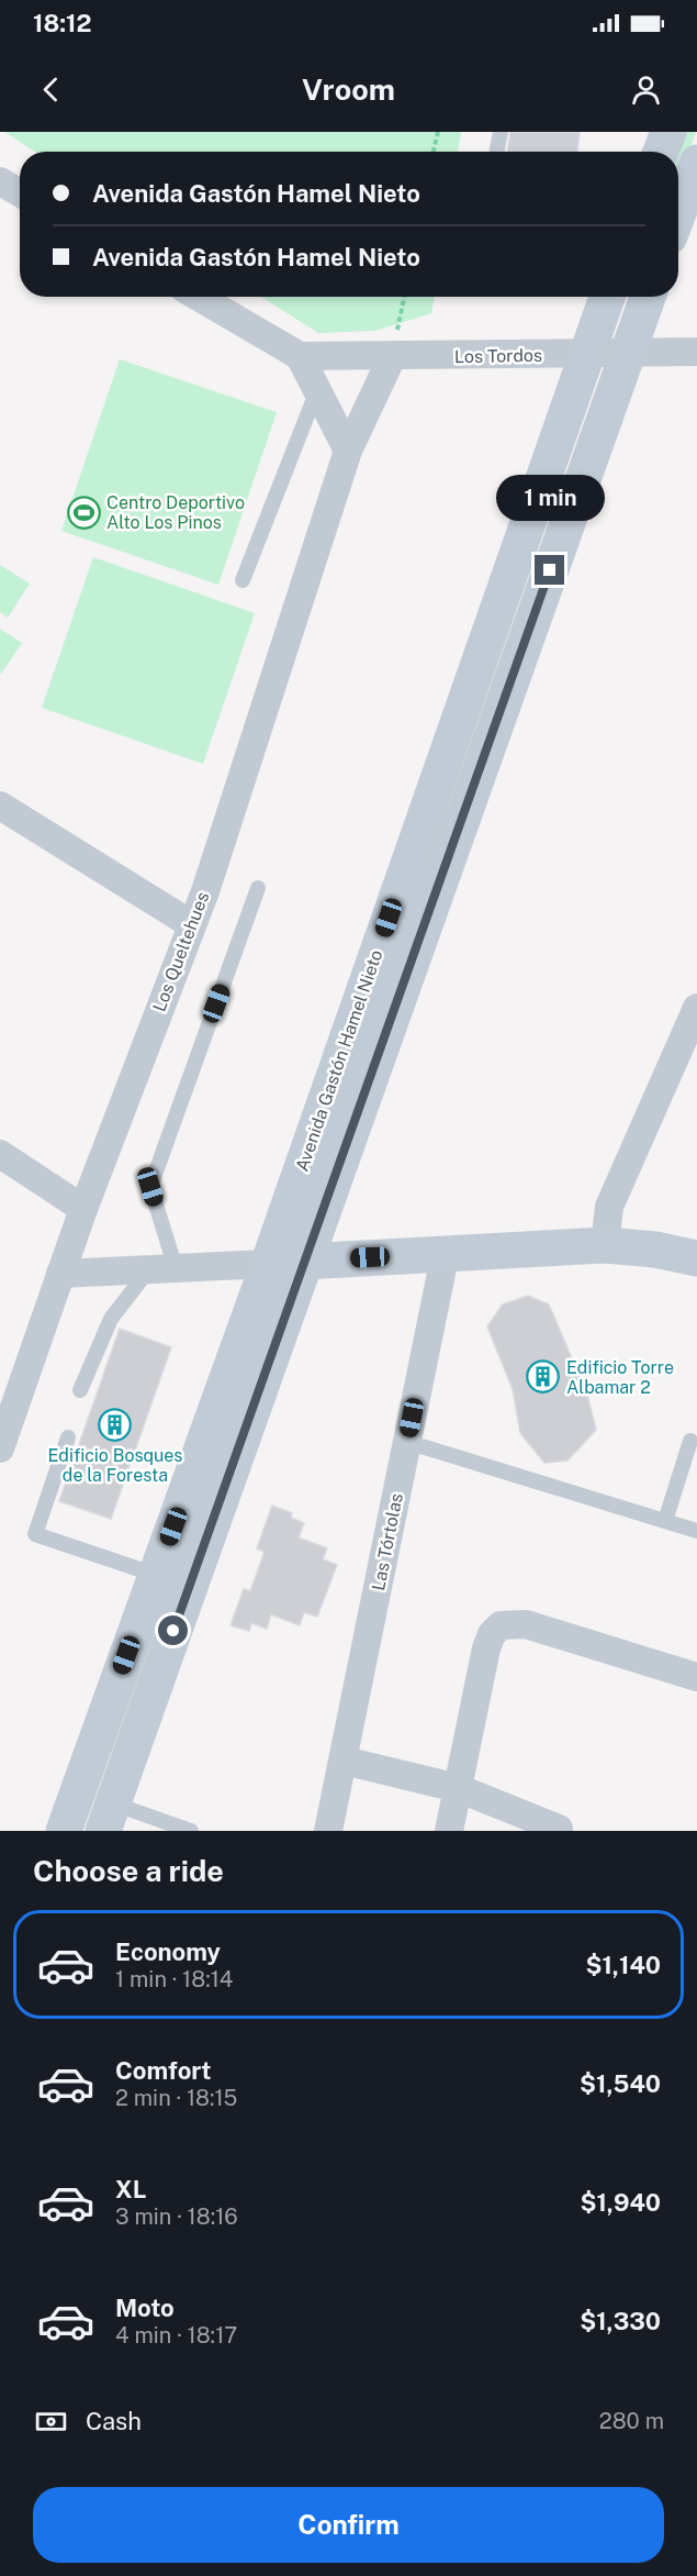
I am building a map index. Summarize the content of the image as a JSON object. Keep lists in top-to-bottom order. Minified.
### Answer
{"streets":{"main road":["Avenida Gastón Hamel Nieto"],"street":["Los Tordos","Los Queltehues","Las Tórtolas"]},"crossings":[["Los Tordos","Los Queltehues"],["Los Tordos","Avenida Gastón Hamel Nieto"]],"places":{"sports":["Centro Deportivo Alto Los Pinos"],"building":["Edificio Torre Albamar 2","Edificio Bosques de la Foresta"]},"page":{"status":"18:12","header":"Vroom","banner":["Avenida Gastón Hamel Nieto","Avenida Gastón Hamel Nieto"],"bubble":"1 min","heading":"Choose a ride","list":[{"name":"Economy","note":"1 min · 18:14","value":"$1,140"},{"name":"Comfort","note":"2 min · 18:15","value":"$1,540"},{"name":"XL","note":"3 min · 18:16","value":"$1,940"},{"name":"Moto","note":"4 min · 18:17","value":"$1,330"}],"pay":["Cash","280 m"],"buttons":"Confirm"}}
